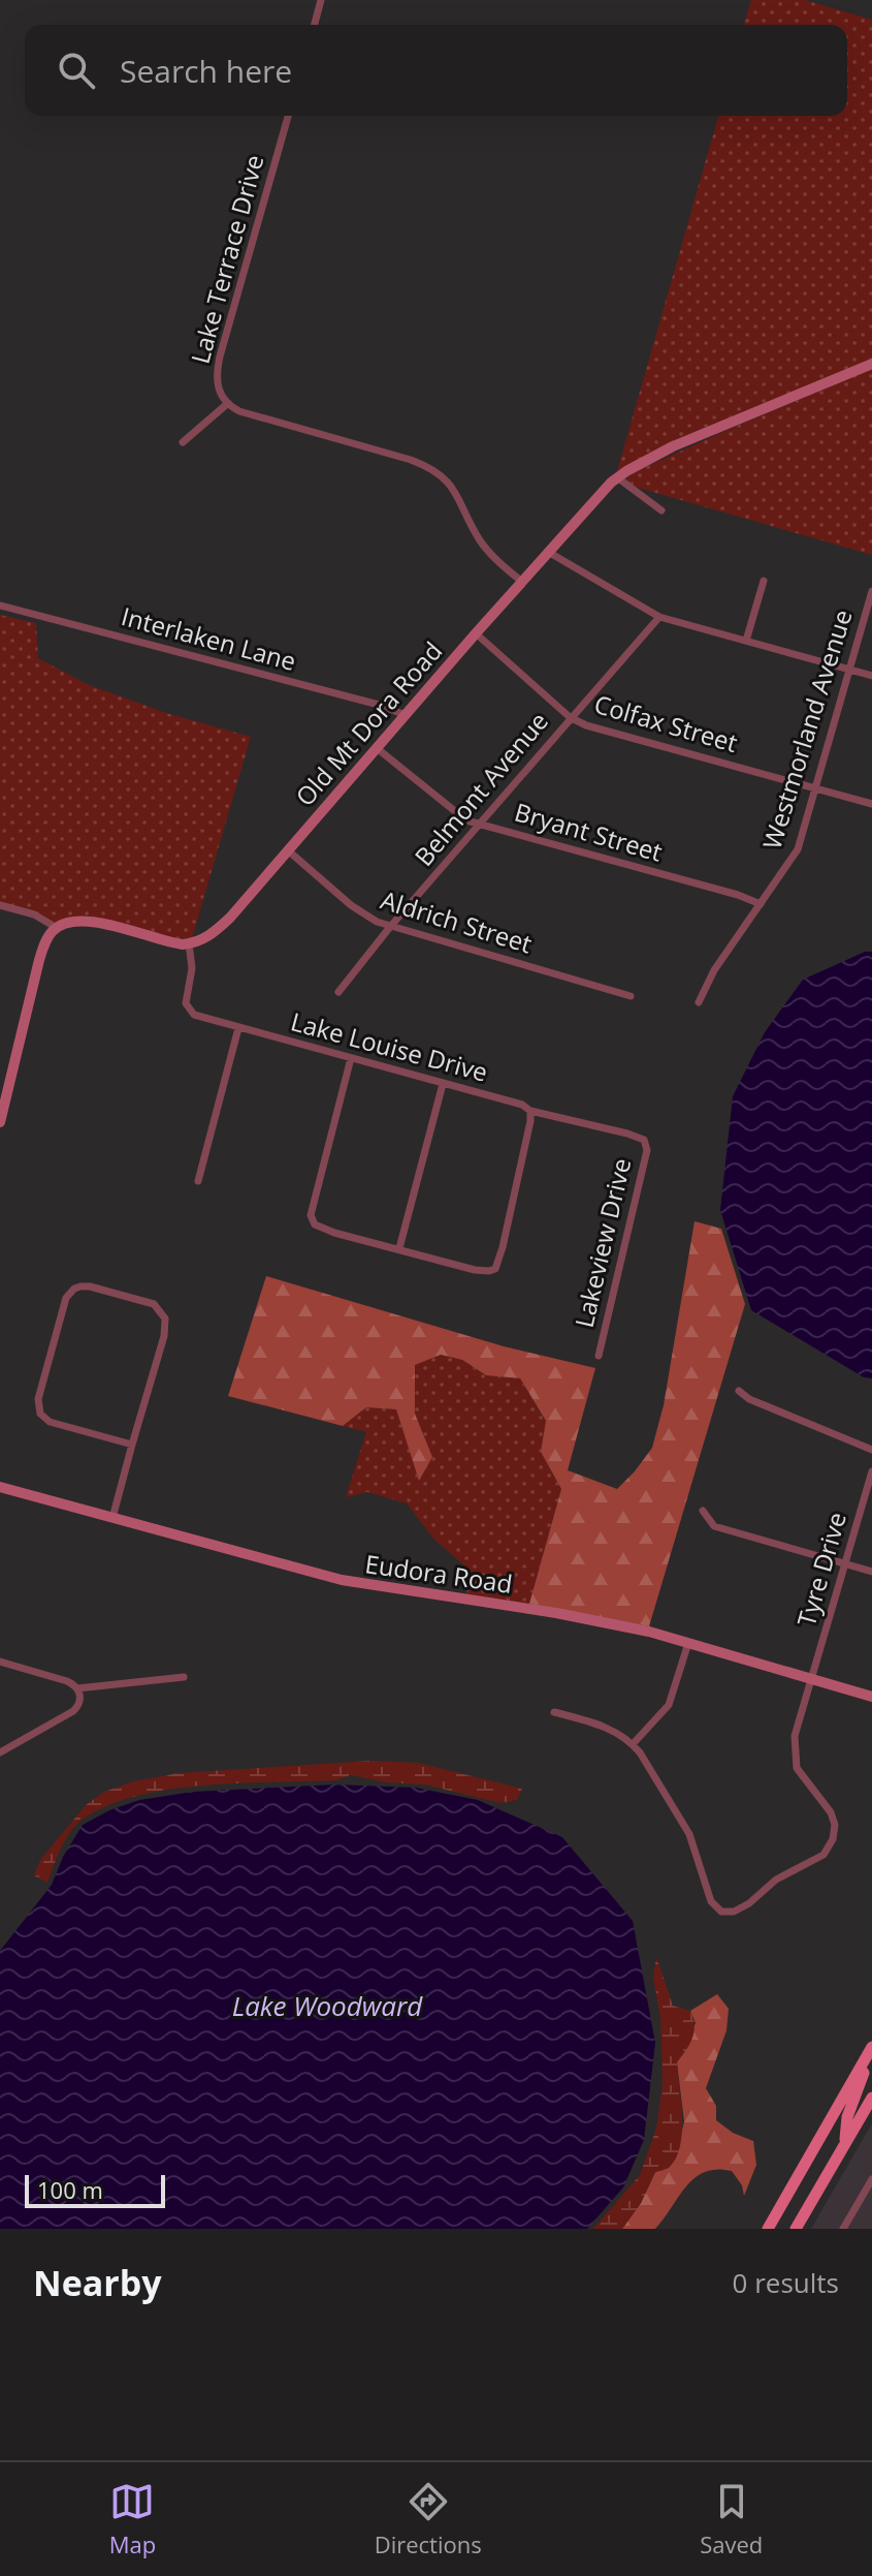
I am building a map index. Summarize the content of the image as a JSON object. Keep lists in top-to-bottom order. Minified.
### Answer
{"streets":{"street":["Lake Terrace Drive","Interlaken Lane","Old Mt Dora Road","Colfax Street","Westmorland Avenue","Belmont Avenue","Bryant Street","Aldrich Street","Lake Louise Drive","Lakeview Drive","Tyre Drive","Eudora Road"]},"crossings":[["Interlaken Lane","Old Mt Dora Road"],["Old Mt Dora Road","Colfax Street"],["Old Mt Dora Road","Bryant Street"],["Old Mt Dora Road","Aldrich Street"],["Old Mt Dora Road","Lake Louise Drive"],["Colfax Street","Westmorland Avenue"],["Colfax Street","Belmont Avenue"],["Westmorland Avenue","Bryant Street"],["Belmont Avenue","Bryant Street"],["Belmont Avenue","Aldrich Street"],["Lake Louise Drive","Lakeview Drive"],["Tyre Drive","Eudora Road"]],"water":["Lake Woodward"],"scale_bar":"100 m","page":{"search":"Search here","scale":"100 m","heading":["Nearby","0 results"],"nav":["Map","Directions","Saved"]}}
